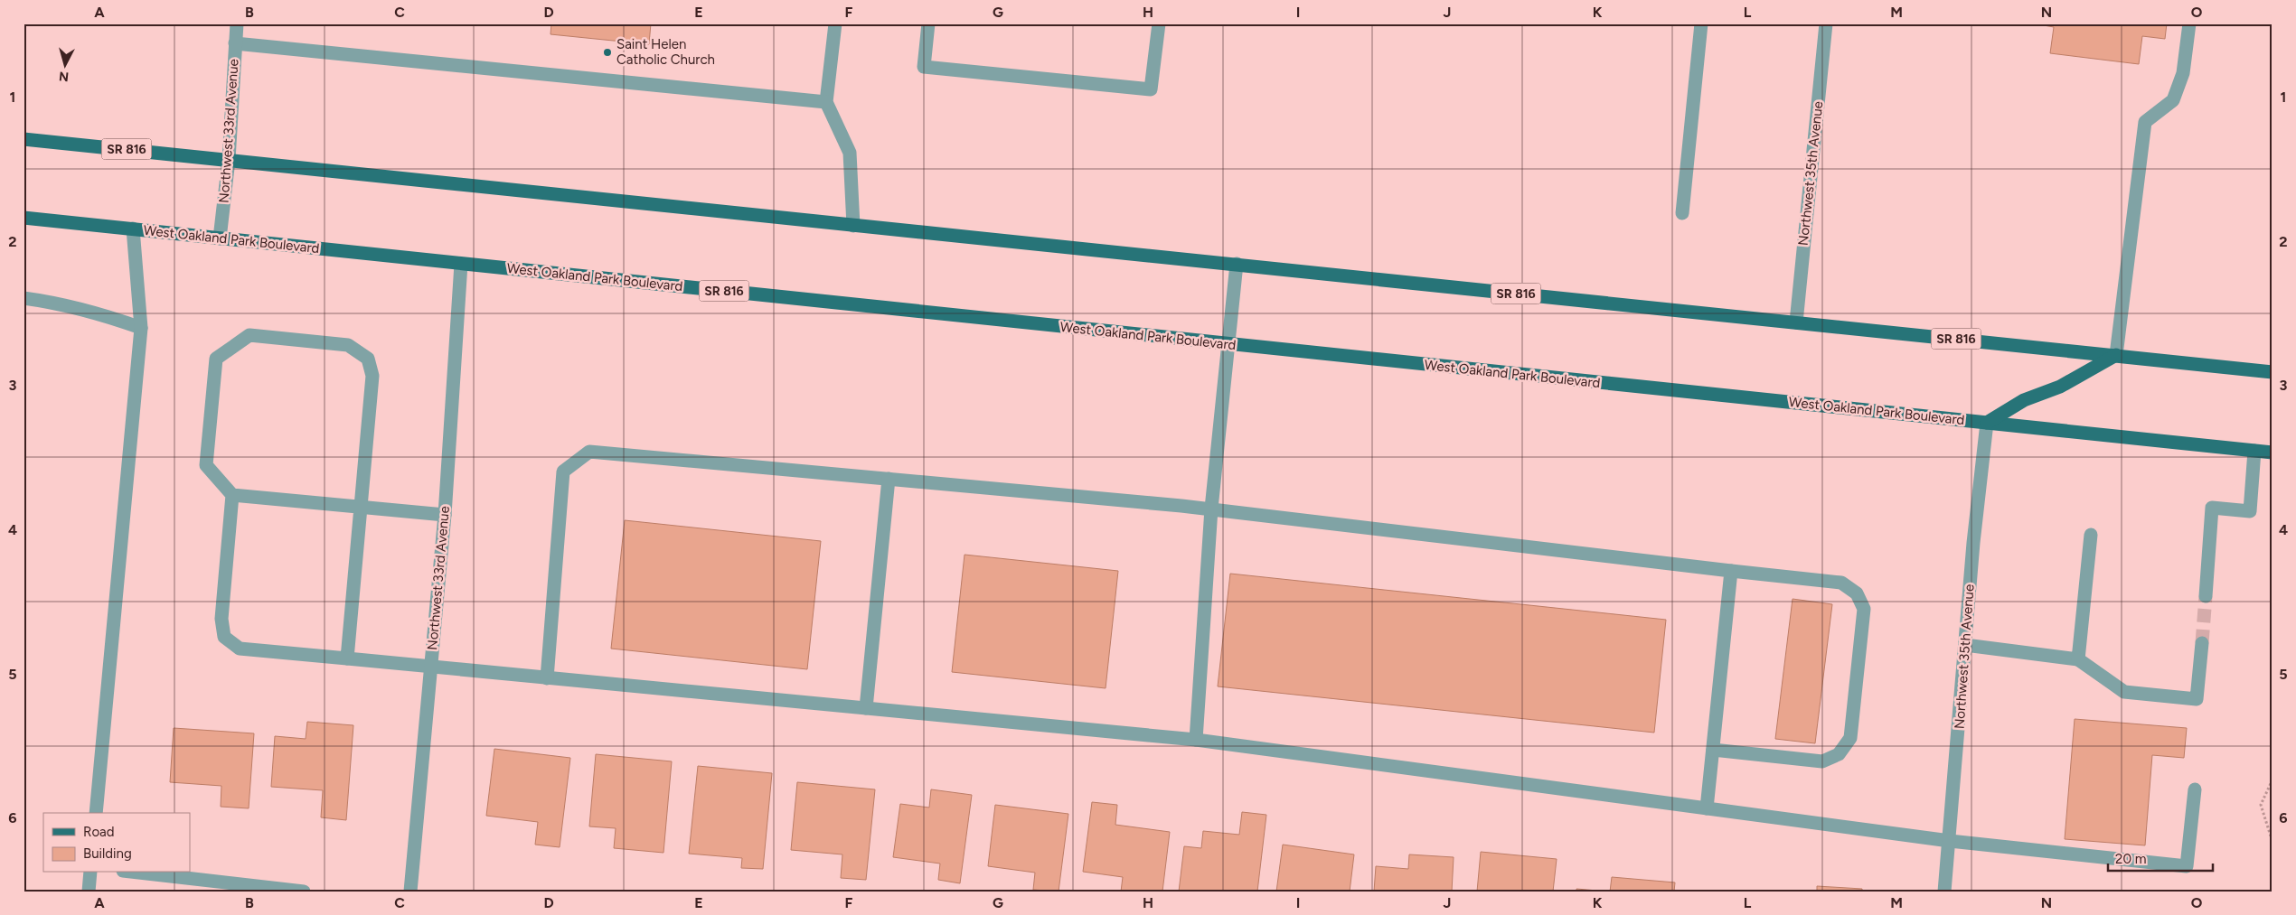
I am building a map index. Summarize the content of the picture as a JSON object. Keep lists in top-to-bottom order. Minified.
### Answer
{"streets":{"main road":["SR 816","West Oakland Park Boulevard"],"street":["Northwest 33rd Avenue","Northwest 35th Avenue"]},"crossings":[["Northwest 33rd Avenue","SR 816"],["Northwest 33rd Avenue","West Oakland Park Boulevard"],["SR 816","Northwest 35th Avenue"],["Northwest 35th Avenue","West Oakland Park Boulevard"]],"places":["Saint Helen Catholic Church"],"legend":["Road","Building"],"scale_bar":"20 m","north":"bottom","grid":{"columns":["A","B","C","D","E","F","G","H","I","J","K","L","M","N","O"],"rows":["1","2","3","4","5","6"]}}
